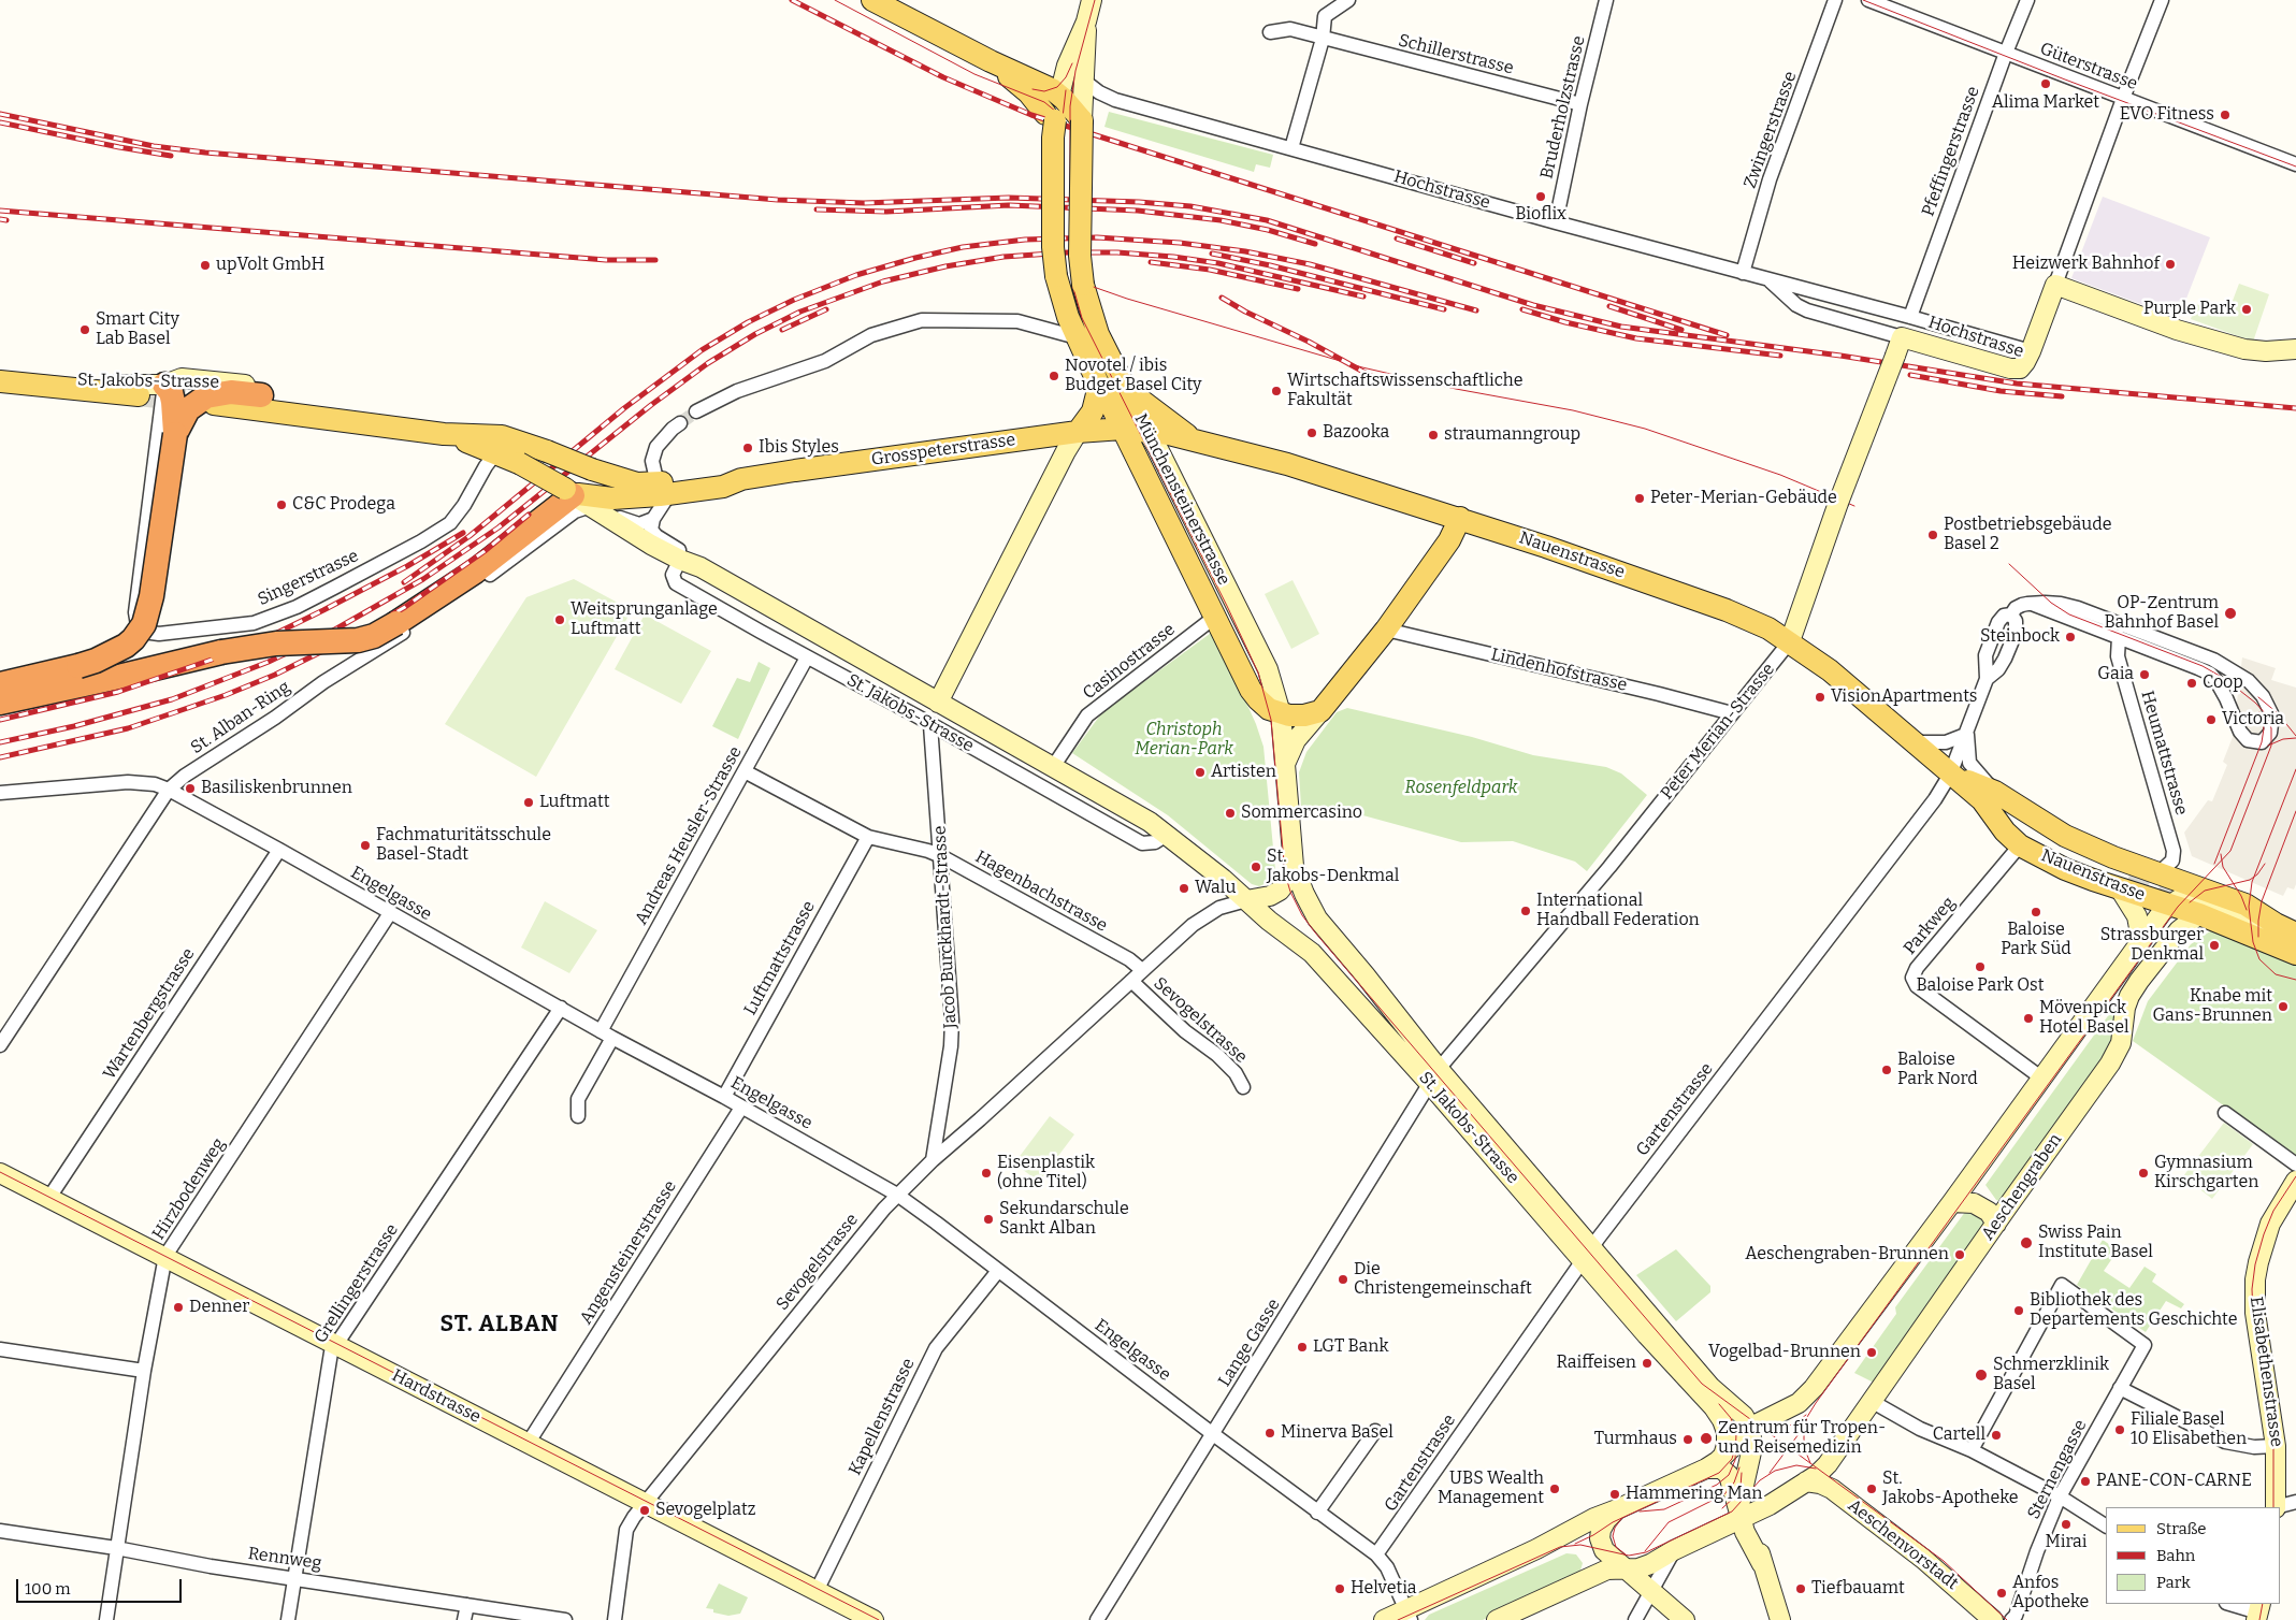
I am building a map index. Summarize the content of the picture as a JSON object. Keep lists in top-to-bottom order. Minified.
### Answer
{"streets":{"main road":["Hochstrasse","St. Jakobs-Strasse","Grosspeterstrasse","Münchensteinerstrasse","Nauenstrasse","Peter Merian-Strasse","Aeschengraben","Elisabethenstrasse","Hardstrasse","Aeschenvorstadt"],"street":["Schillerstrasse","Güterstrasse","Bruderholzstrasse","Zwingerstrasse","Pfeffingerstrasse","Singerstrasse","Casinostrasse","Lindenhofstrasse","St. Alban-Ring","Heumattstrasse","Andreas Heusler-Strasse","Hagenbachstrasse","Engelgasse","Parkweg","Jacob Burckhardt-Strasse","Luftmattstrasse","Wartenbergstrasse","Sevogelstrasse","Gartenstrasse","Hirzbodenweg","Angensteinerstrasse","Grellingerstrasse","Lange Gasse","Kapellenstrasse","Sternengasse","Rennweg"]},"crossings":[["Schillerstrasse","Bruderholzstrasse"],["Güterstrasse","Pfeffingerstrasse"],["Bruderholzstrasse","Hochstrasse"],["Zwingerstrasse","Hochstrasse"],["Pfeffingerstrasse","Hochstrasse"],["Hochstrasse","Peter Merian-Strasse"],["St. Jakobs-Strasse","Grosspeterstrasse"],["St. Jakobs-Strasse","Münchensteinerstrasse"],["St. Jakobs-Strasse","Singerstrasse"],["St. Jakobs-Strasse","Casinostrasse"],["St. Jakobs-Strasse","St. Alban-Ring"],["St. Jakobs-Strasse","Peter Merian-Strasse"],["St. Jakobs-Strasse","Andreas Heusler-Strasse"],["St. Jakobs-Strasse","Jacob Burckhardt-Strasse"],["St. Jakobs-Strasse","Sevogelstrasse"],["St. Jakobs-Strasse","Gartenstrasse"],["St. Jakobs-Strasse","Lange Gasse"],["Grosspeterstrasse","Münchensteinerstrasse"],["Grosspeterstrasse","Nauenstrasse"],["Grosspeterstrasse","St. Alban-Ring"],["Münchensteinerstrasse","Nauenstrasse"],["Münchensteinerstrasse","Casinostrasse"],["Nauenstrasse","Peter Merian-Strasse"],["Nauenstrasse","Heumattstrasse"],["Nauenstrasse","Parkweg"],["Nauenstrasse","Gartenstrasse"],["Nauenstrasse","Aeschengraben"],["Lindenhofstrasse","Peter Merian-Strasse"],["St. Alban-Ring","Engelgasse"],["Peter Merian-Strasse","Lange Gasse"],["Andreas Heusler-Strasse","Hagenbachstrasse"],["Andreas Heusler-Strasse","Engelgasse"],["Hagenbachstrasse","Jacob Burckhardt-Strasse"],["Hagenbachstrasse","Luftmattstrasse"],["Hagenbachstrasse","Sevogelstrasse"],["Engelgasse","Luftmattstrasse"],["Engelgasse","Wartenbergstrasse"],["Engelgasse","Sevogelstrasse"],["Engelgasse","Gartenstrasse"],["Engelgasse","Hirzbodenweg"],["Engelgasse","Angensteinerstrasse"],["Engelgasse","Grellingerstrasse"],["Engelgasse","Lange Gasse"],["Engelgasse","Kapellenstrasse"],["Jacob Burckhardt-Strasse","Sevogelstrasse"],["Wartenbergstrasse","Hardstrasse"],["Sevogelstrasse","Hardstrasse"],["Aeschengraben","Aeschenvorstadt"],["Hirzbodenweg","Hardstrasse"],["Hirzbodenweg","Rennweg"],["Angensteinerstrasse","Hardstrasse"],["Grellingerstrasse","Hardstrasse"],["Grellingerstrasse","Rennweg"],["Hardstrasse","Kapellenstrasse"]],"districts":["ST. ALBAN"],"parks":["Christoph Merian-Park","Rosenfeldpark"],"places":["Alima Market","EVO Fitness","Bioflix","Heizwerk Bahnhof","upVolt GmbH","Purple Park","Smart City Lab Basel","Novotel / ibis Budget Basel City","Wirtschaftswissenschaftliche Fakultät","Bazooka","straumanngroup","Ibis Styles","Peter-Merian-Gebäude","C&C Prodega","Postbetriebsgebäude Basel 2","OP-Zentrum Bahnhof Basel","Weitsprunganlage Luftmatt","Steinbock","Gaia","Coop","VisionApartments","Victoria","Artisten","Basiliskenbrunnen","Luftmatt","Sommercasino","Fachmaturitätsschule Basel-Stadt","St. Jakobs-Denkmal","Walu","International Handball Federation","Baloise Park Süd","Strassburger Denkmal","Baloise Park Ost","Knabe mit Gans-Brunnen","Mövenpick Hotel Basel","Baloise Park Nord","Eisenplastik (ohne Titel)","Gymnasium Kirschgarten","Sekundarschule Sankt Alban","Swiss Pain Institute Basel","Aeschengraben-Brunnen","Die Christengemeinschaft","Denner","Bibliothek des Departements Geschichte","LGT Bank","Vogelbad-Brunnen","Raiffeisen","Schmerzklinik Basel","Filiale Basel 10 Elisabethen","Minerva Basel","Cartell","Zentrum für Tropen- und Reisemedizin","Turmhaus","PANE-CON-CARNE","UBS Wealth Management","St. Jakobs-Apotheke","Hammering Man","Sevogelplatz","Mirai","Helvetia","Tiefbauamt","Anfos Apotheke"],"legend":["Straße","Bahn","Park"],"scale_bar":"100 m"}
